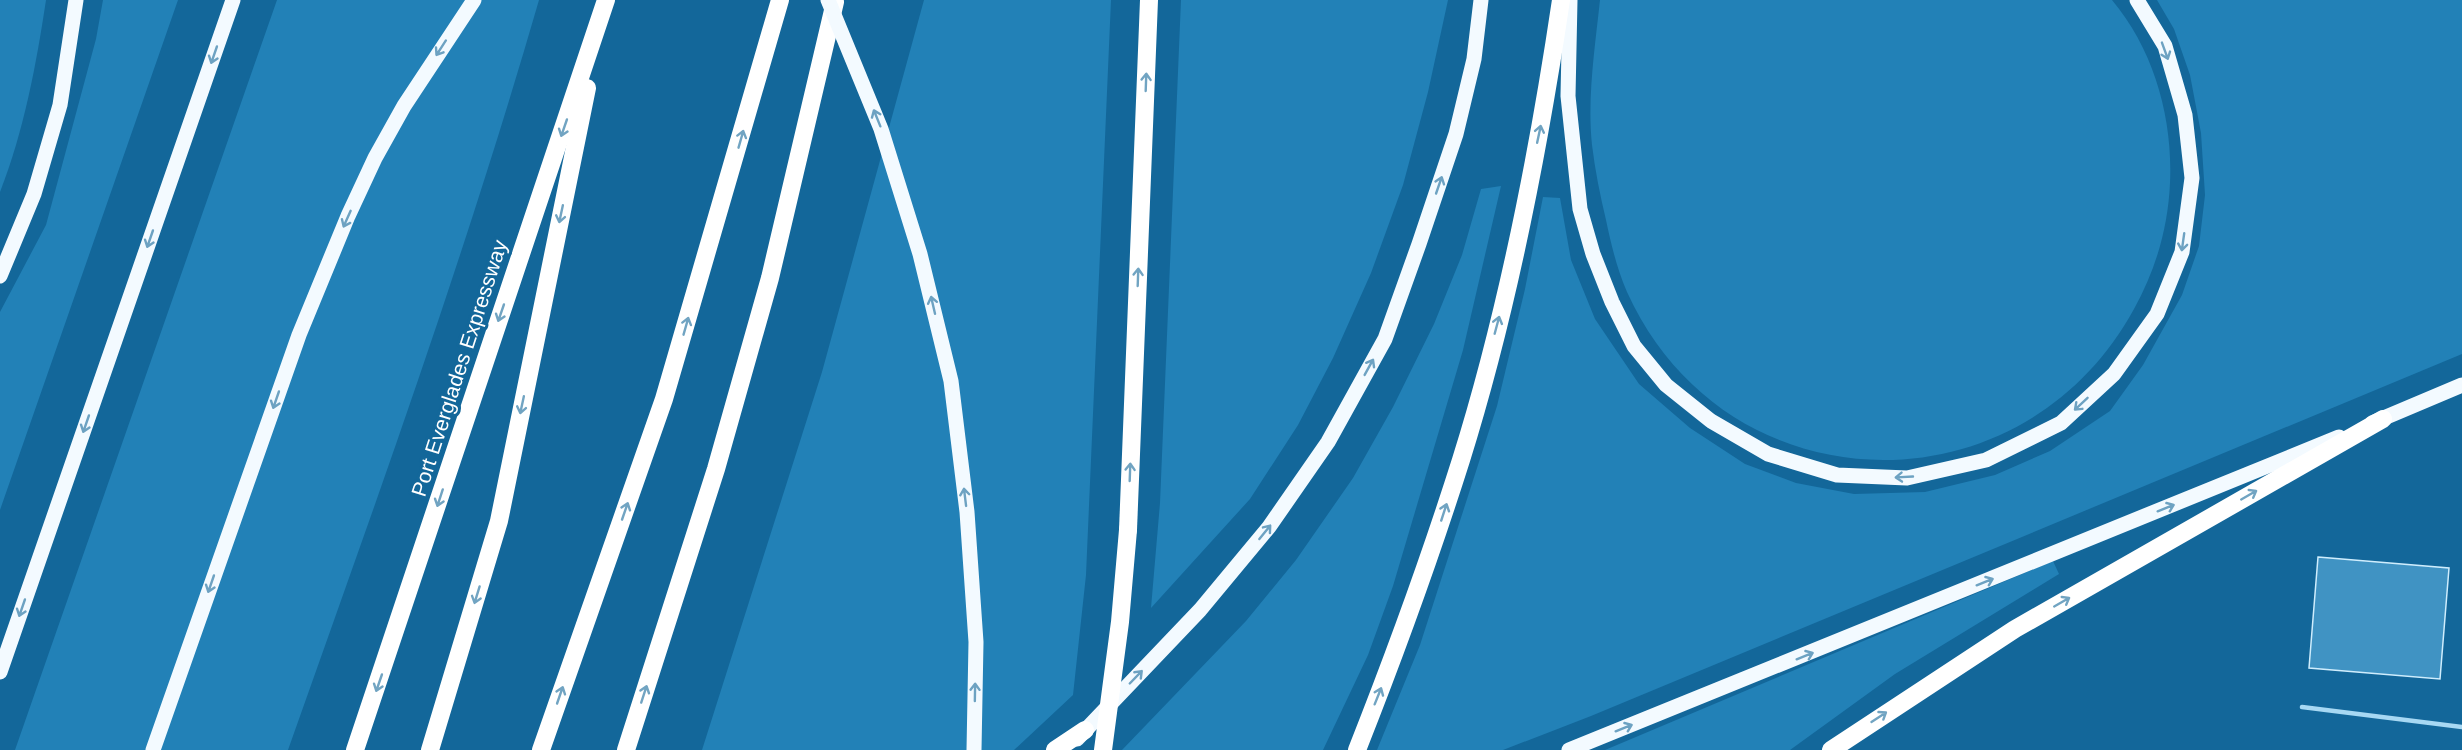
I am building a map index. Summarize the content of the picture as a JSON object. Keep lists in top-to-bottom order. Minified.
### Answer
{"streets":{"highway":["Port Everglades Expressway"]}}
